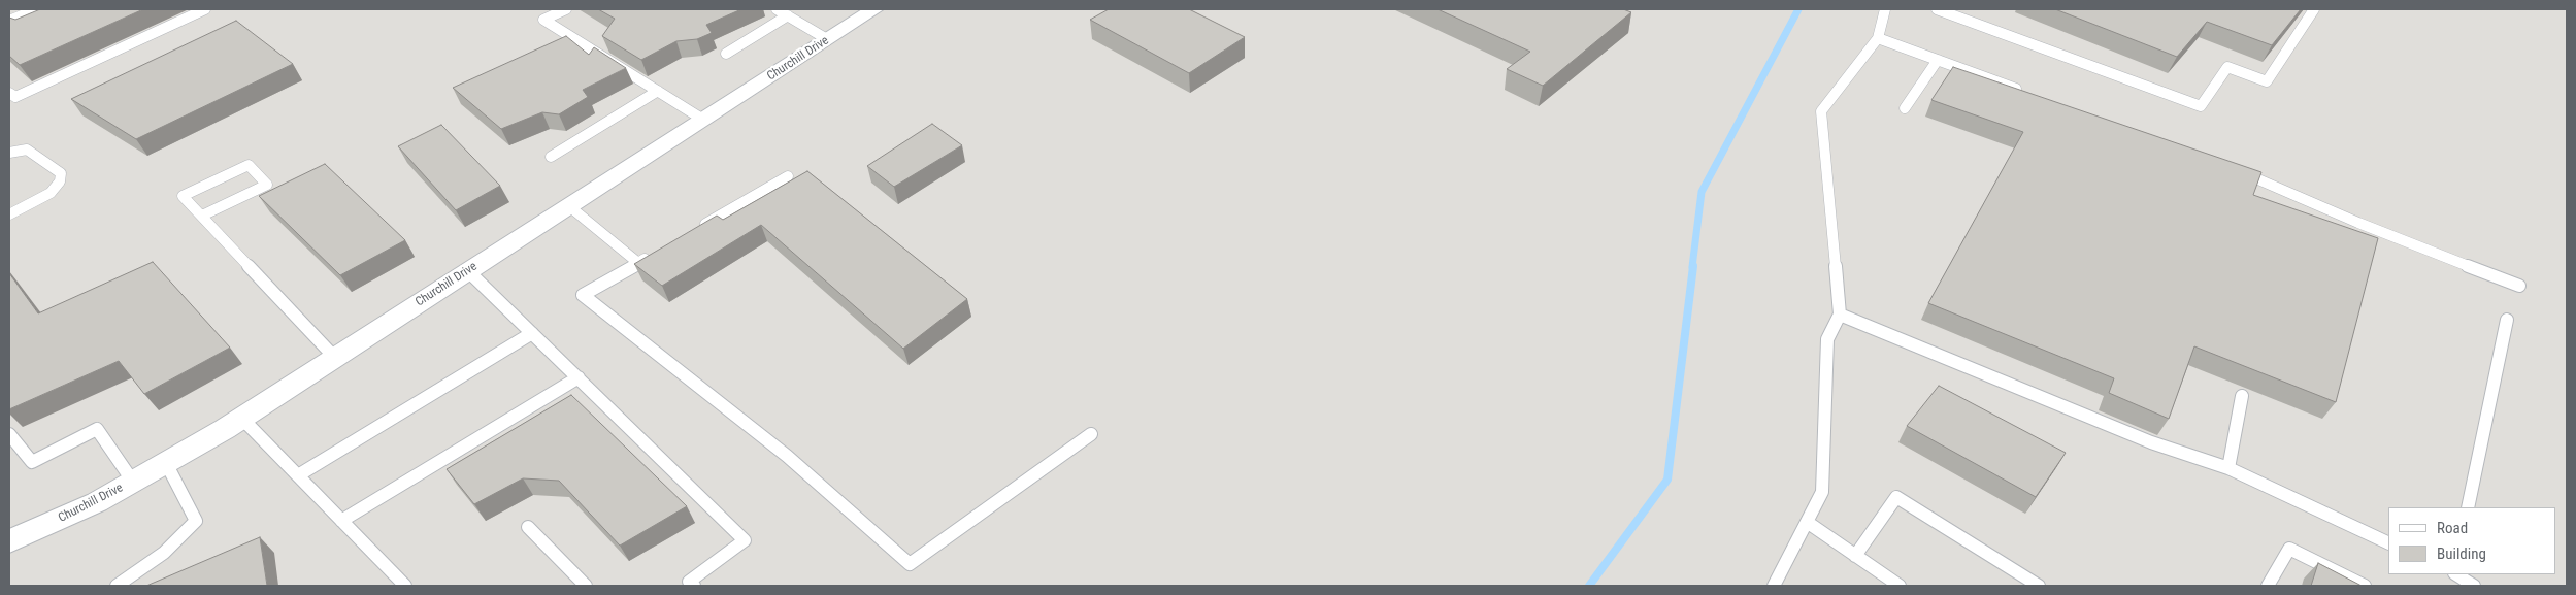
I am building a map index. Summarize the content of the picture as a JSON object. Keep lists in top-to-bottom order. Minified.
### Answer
{"streets":{"street":["Churchill Drive"]},"legend":["Road","Building"]}
